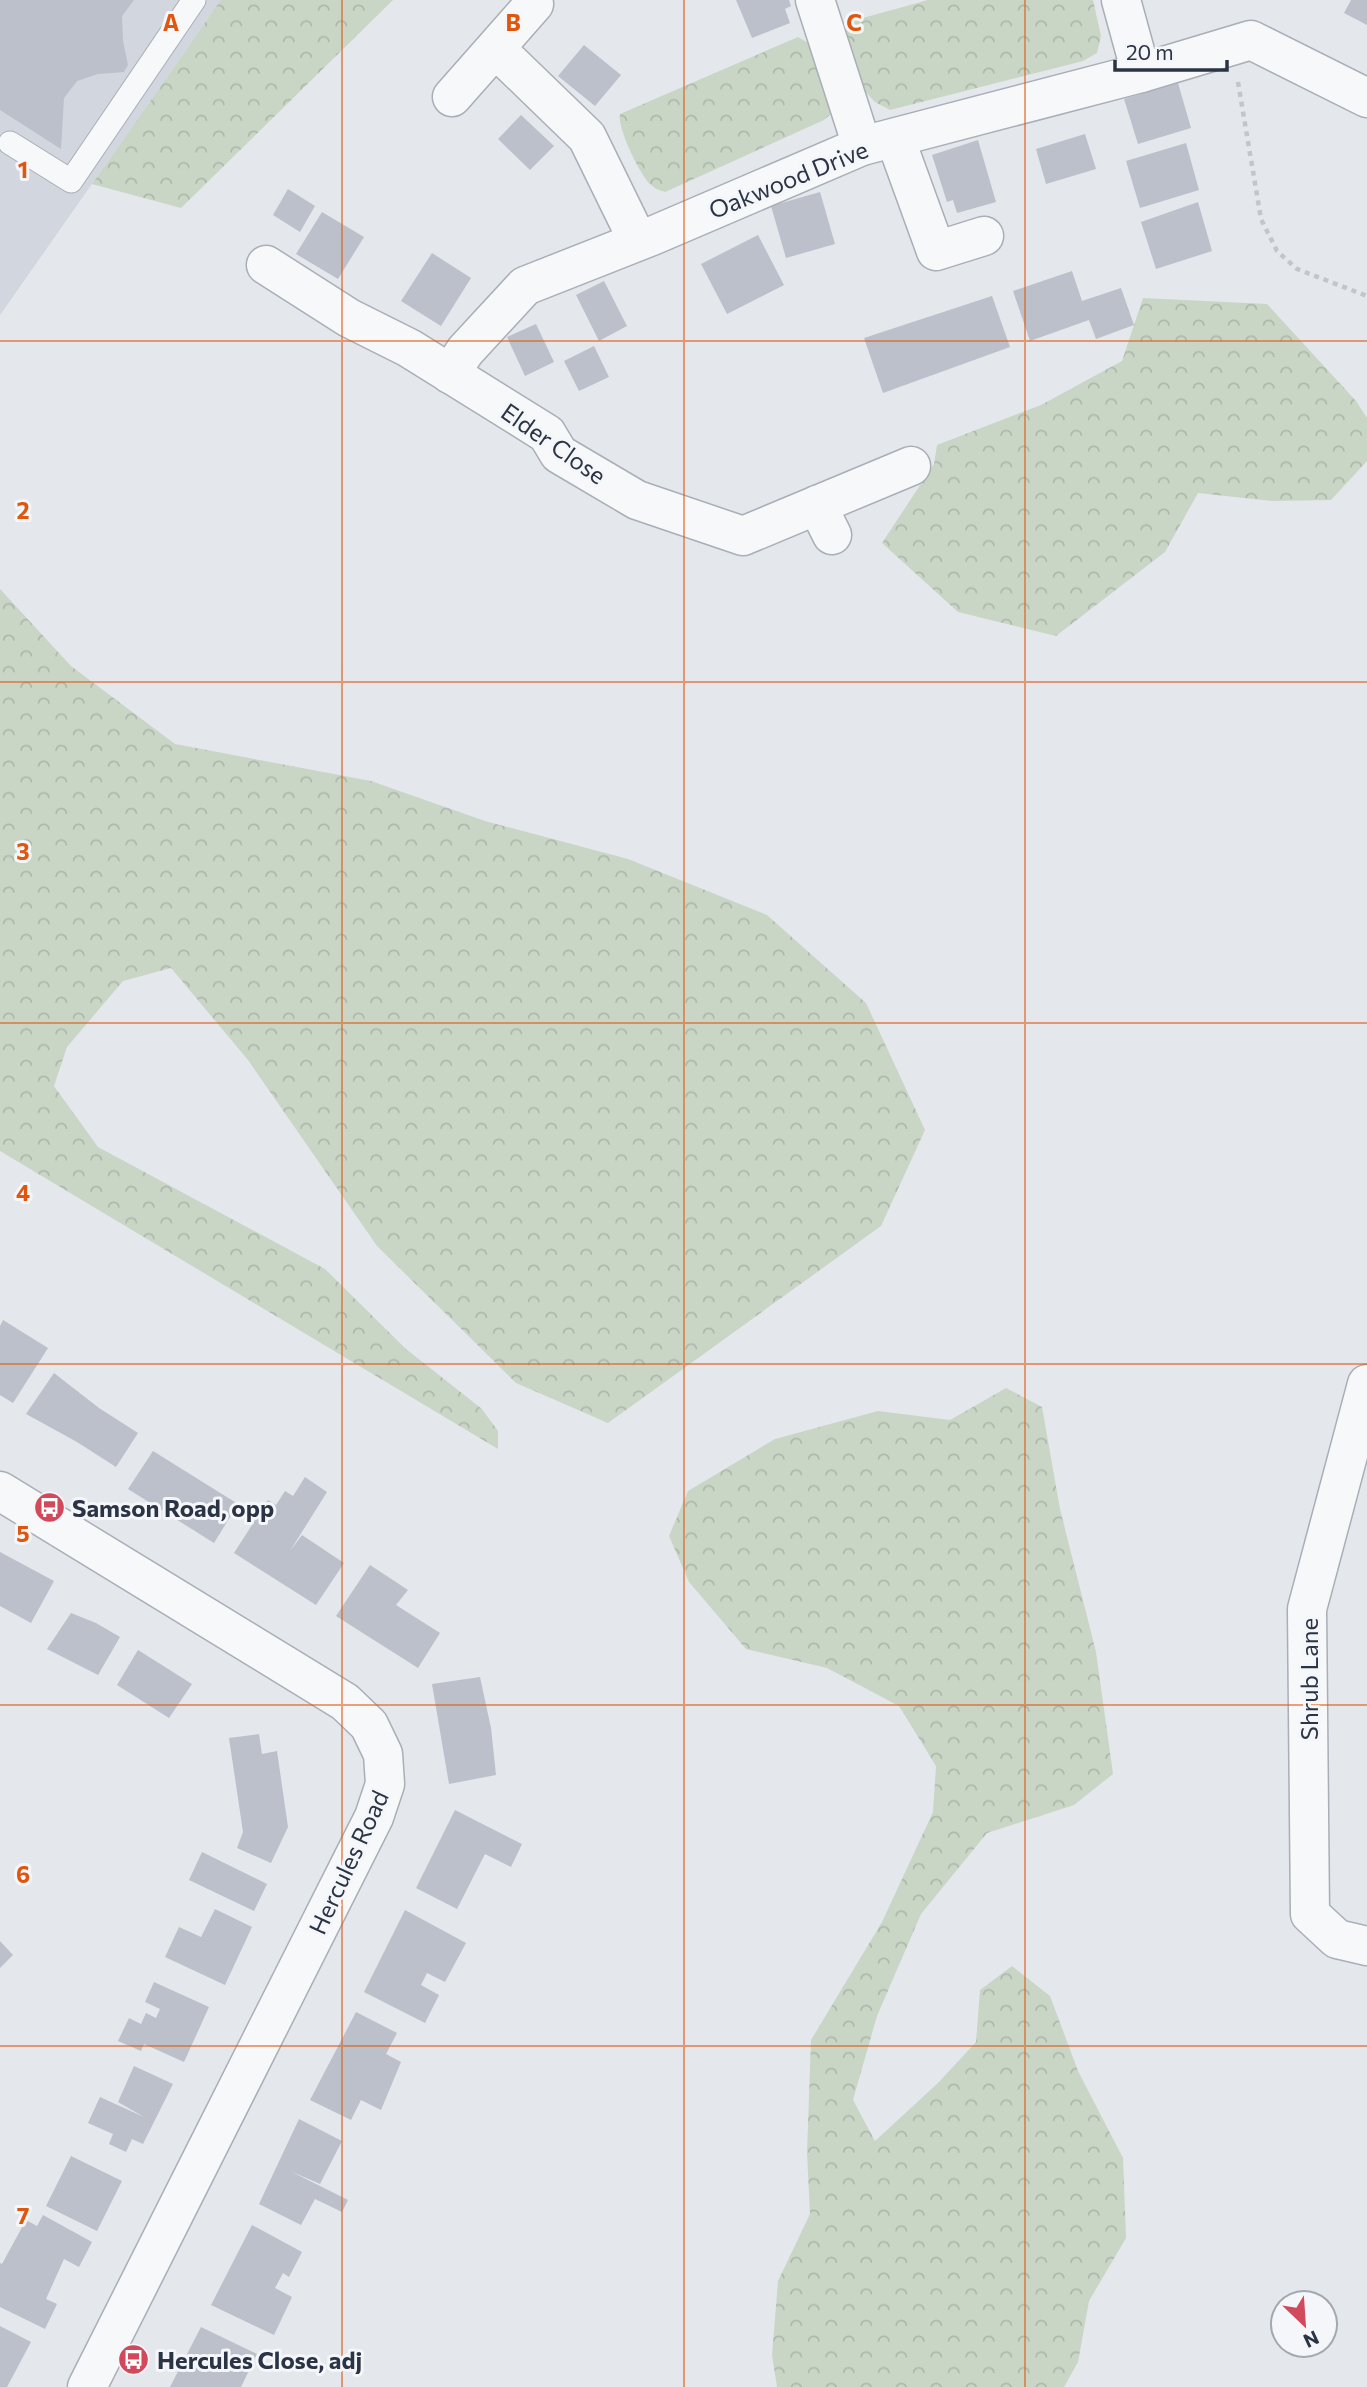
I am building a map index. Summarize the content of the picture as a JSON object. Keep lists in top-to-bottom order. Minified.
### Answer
{"streets":{"street":["Oakwood Drive","Elder Close","Shrub Lane","Hercules Road"]},"crossings":[["Oakwood Drive","Elder Close"]],"places":{"bus stop":["Samson Road, opp","Hercules Close, adj"]},"scale_bar":"20 m","north":"bottom right","grid":{"columns":["A","B","C"],"rows":["1","2","3","4","5","6","7"]}}
